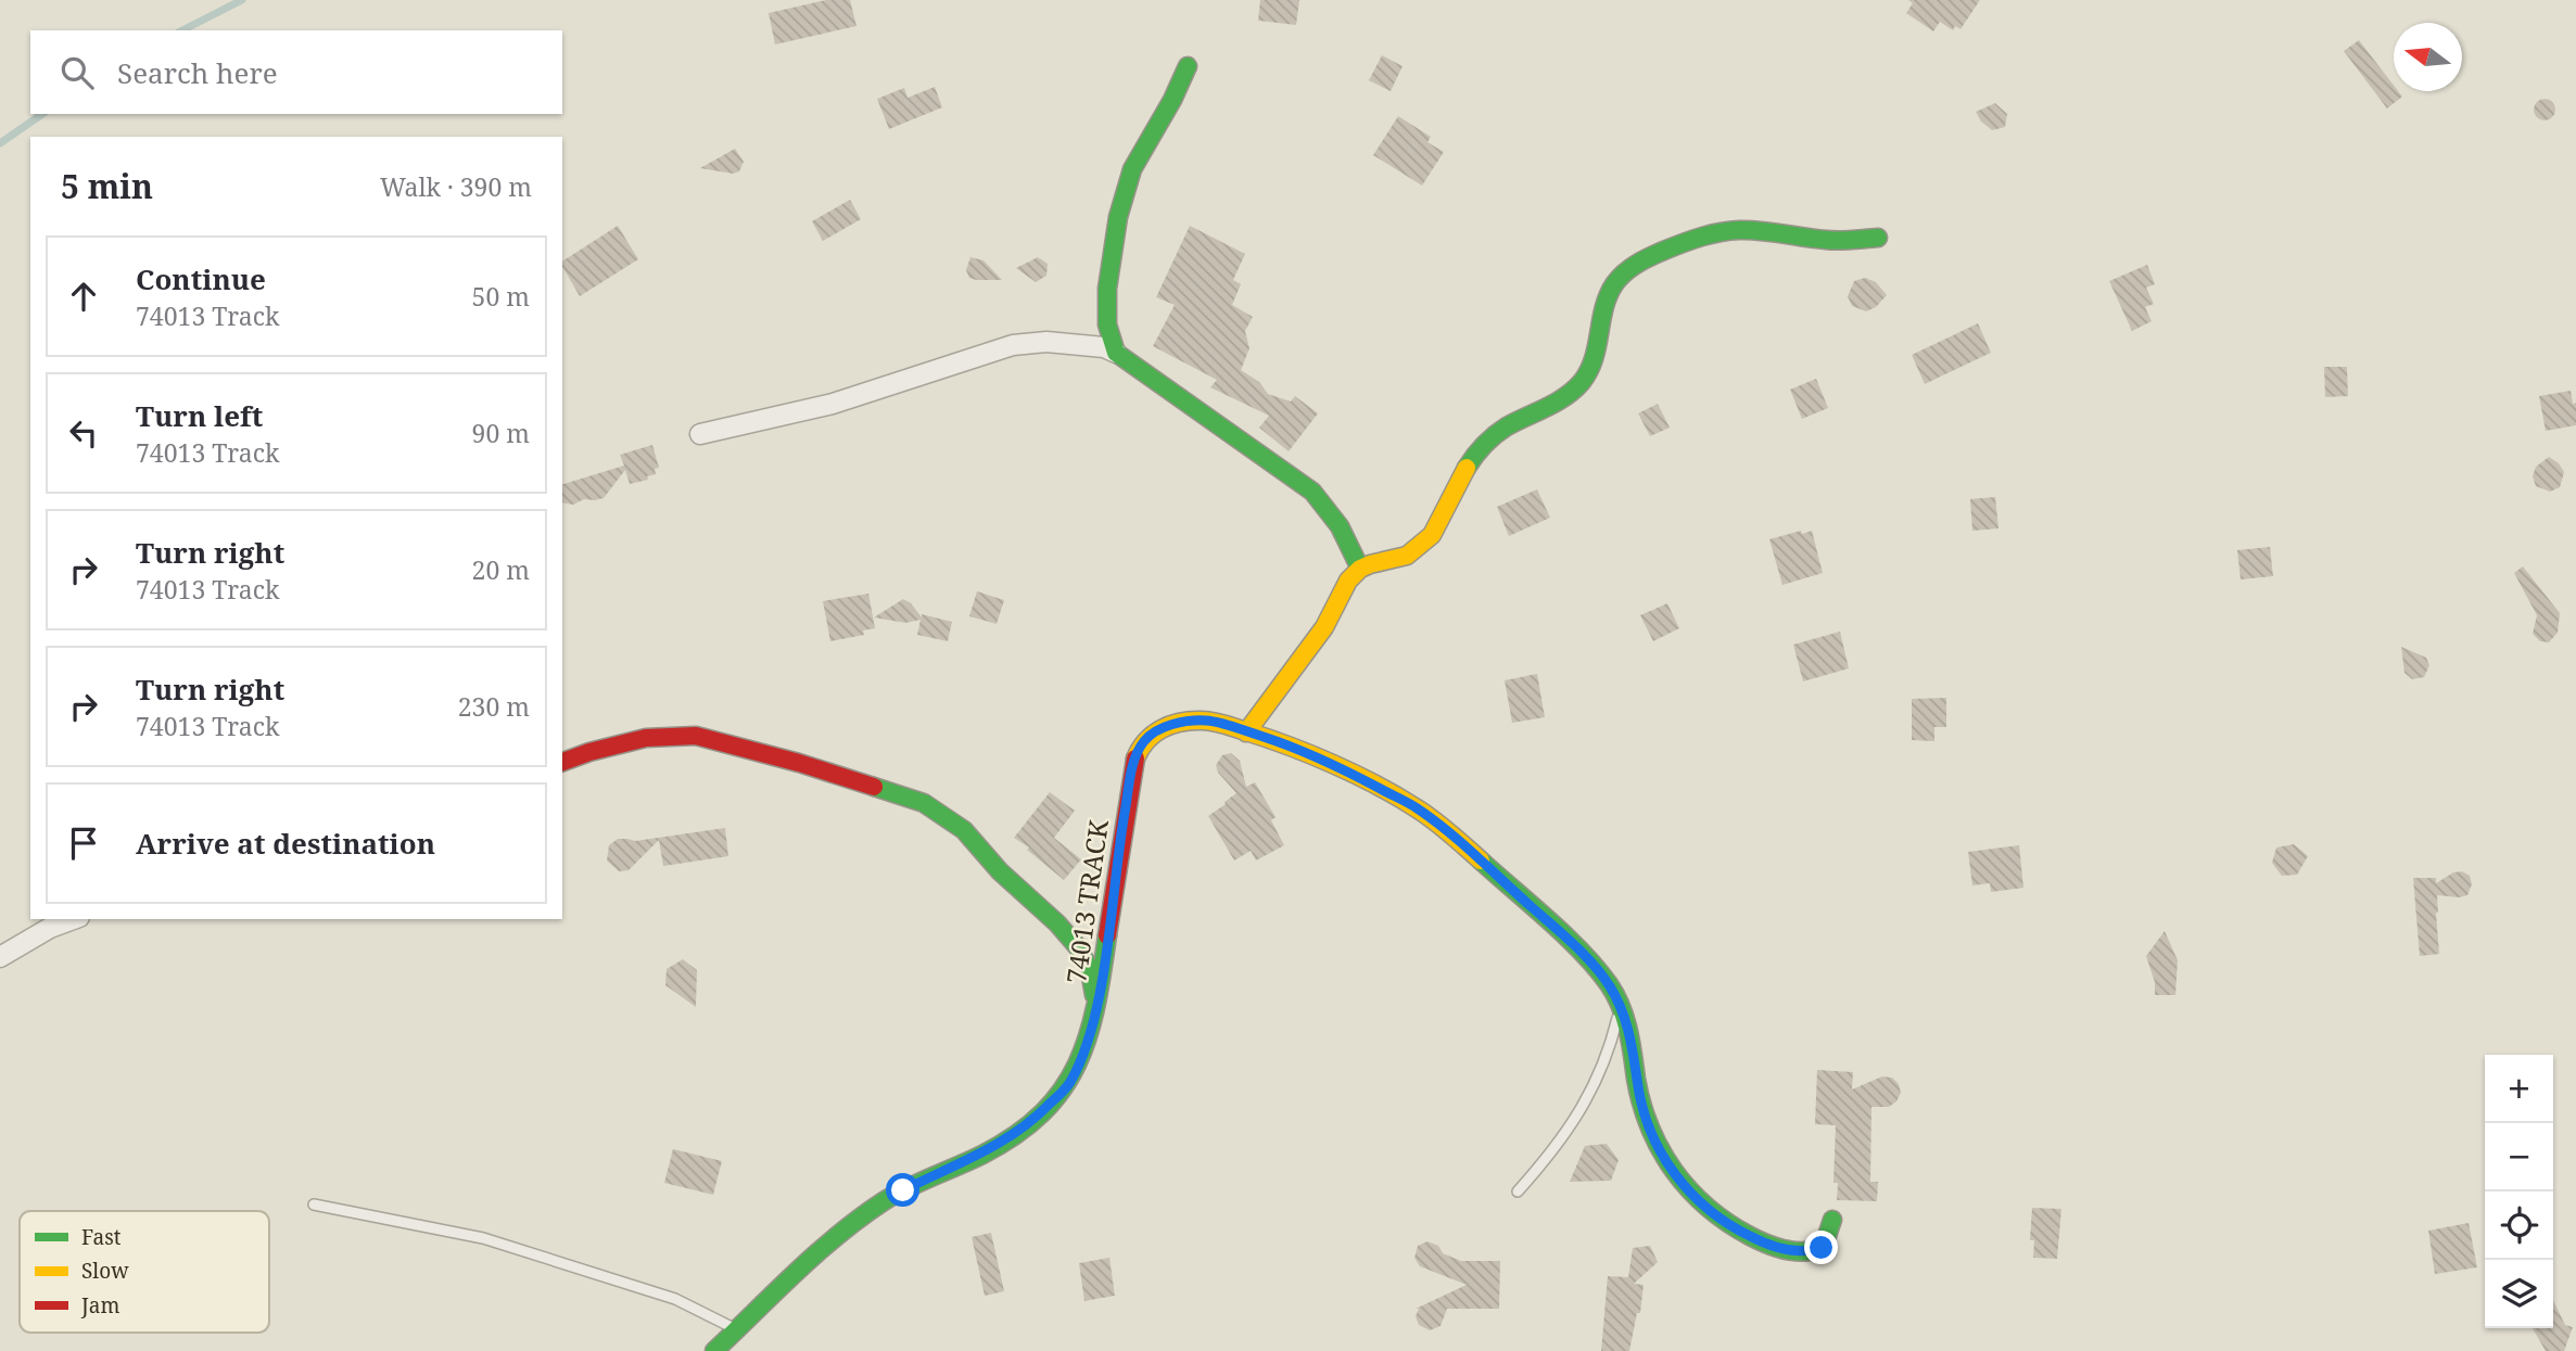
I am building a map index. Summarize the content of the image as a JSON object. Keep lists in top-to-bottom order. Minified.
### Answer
{"streets":{"street":["74013 TRACK"]},"legend":["Fast","Slow","Jam"],"north":"left","page":{"search":"Search here","heading":["5 min","Walk · 390 m"],"list":[["Continue","74013 Track","50 m"],["Turn left","74013 Track","90 m"],["Turn right","74013 Track","20 m"],["Turn right","74013 Track","230 m"],"Arrive at destination"],"map_buttons":["+","−"]}}
